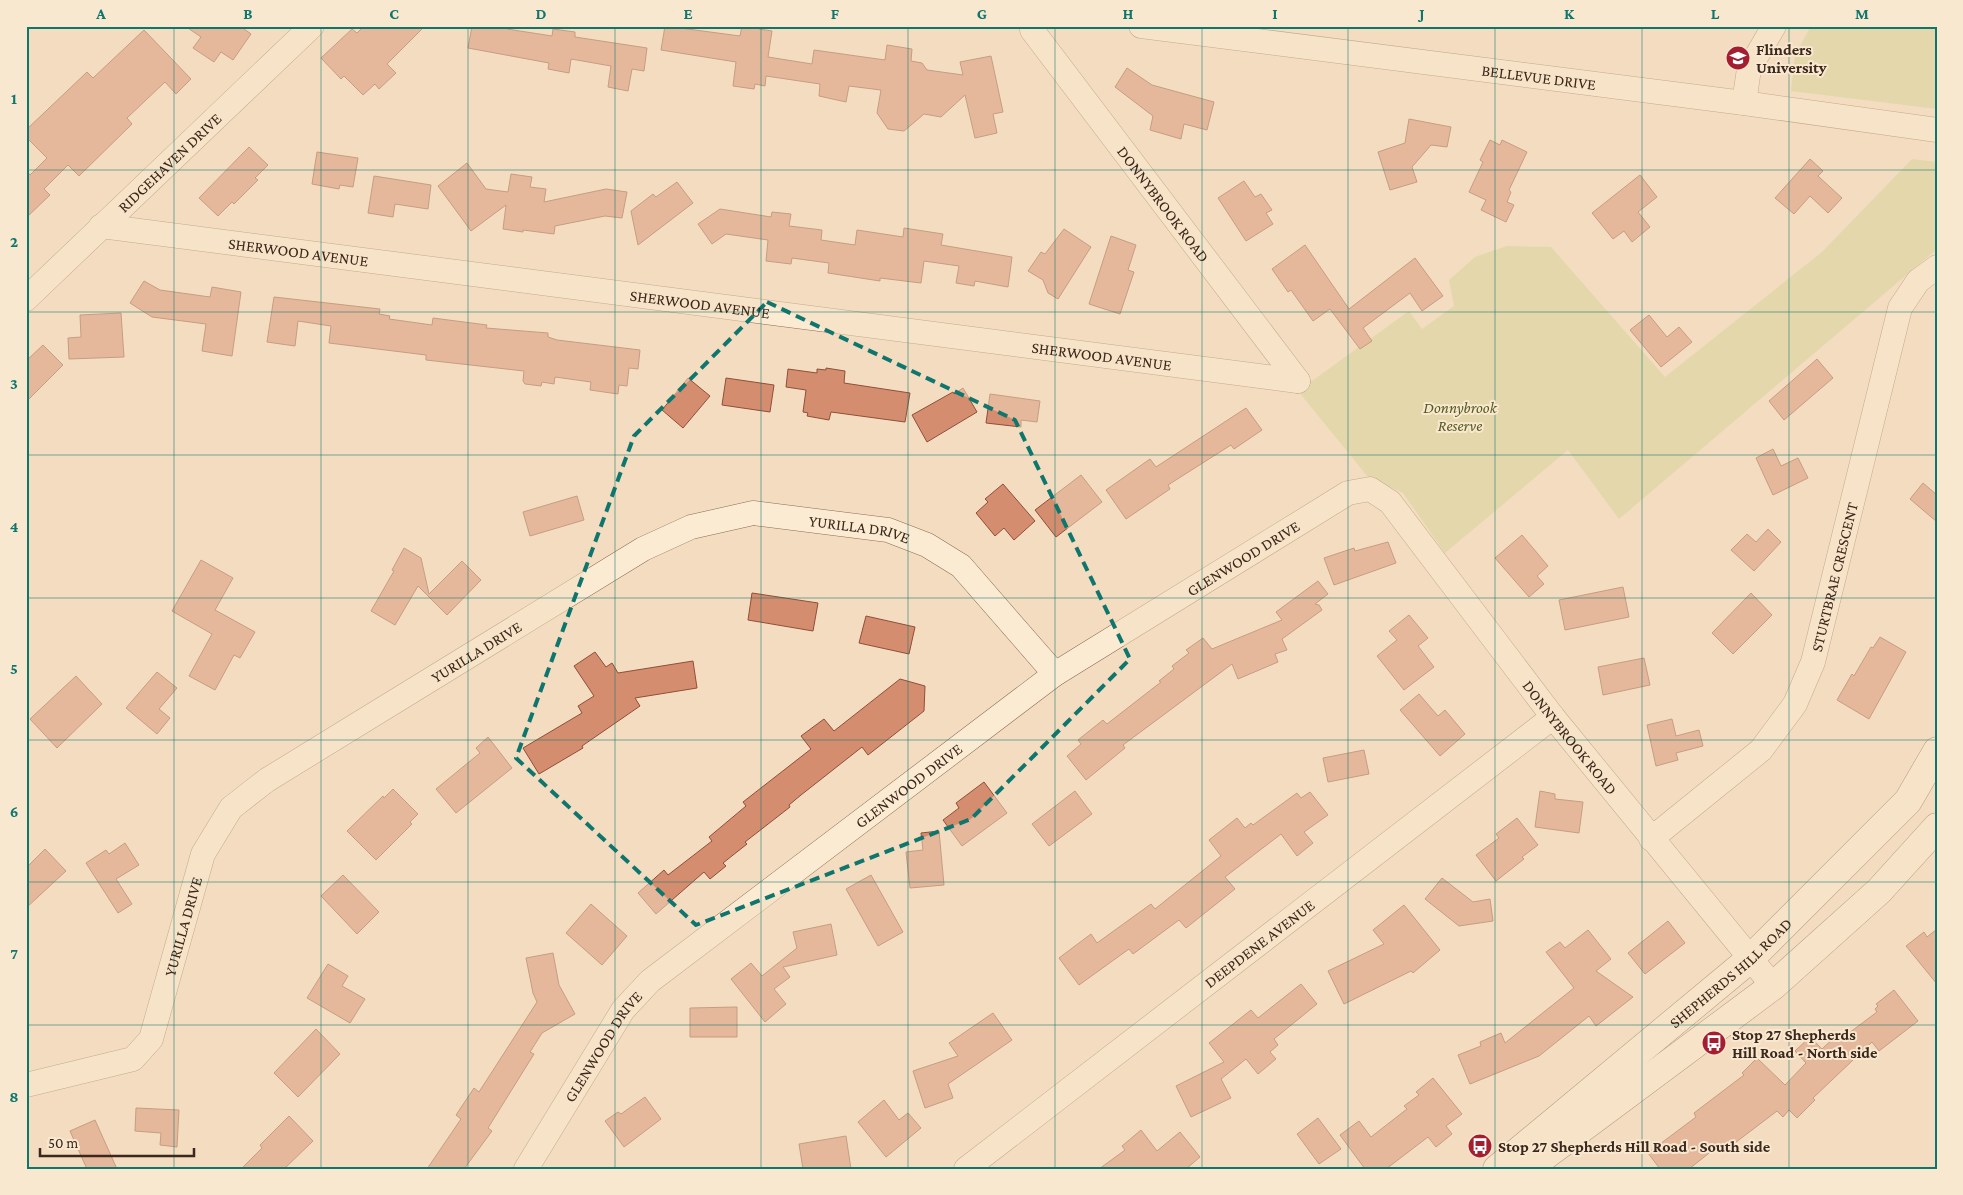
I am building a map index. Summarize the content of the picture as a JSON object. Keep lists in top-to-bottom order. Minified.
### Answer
{"streets":{"main road":["SHEPHERDS HILL ROAD"],"street":["BELLEVUE DRIVE","RIDGEHAVEN DRIVE","DONNYBROOK ROAD","SHERWOOD AVENUE","YURILLA DRIVE","GLENWOOD DRIVE","STURTBRAE CRESCENT","DEEPDENE AVENUE"]},"crossings":[["RIDGEHAVEN DRIVE","SHERWOOD AVENUE"],["DONNYBROOK ROAD","SHERWOOD AVENUE"],["DONNYBROOK ROAD","GLENWOOD DRIVE"],["DONNYBROOK ROAD","STURTBRAE CRESCENT"],["DONNYBROOK ROAD","DEEPDENE AVENUE"],["DONNYBROOK ROAD","SHEPHERDS HILL ROAD"],["YURILLA DRIVE","GLENWOOD DRIVE"]],"parks":["Donnybrook Reserve"],"places":{"school or university":["Flinders University"],"bus stop":["Stop 27 Shepherds Hill Road - North side","Stop 27 Shepherds Hill Road - South side"]},"scale_bar":"50 m","grid":{"columns":["A","B","C","D","E","F","G","H","I","J","K","L","M"],"rows":["1","2","3","4","5","6","7","8"]}}
